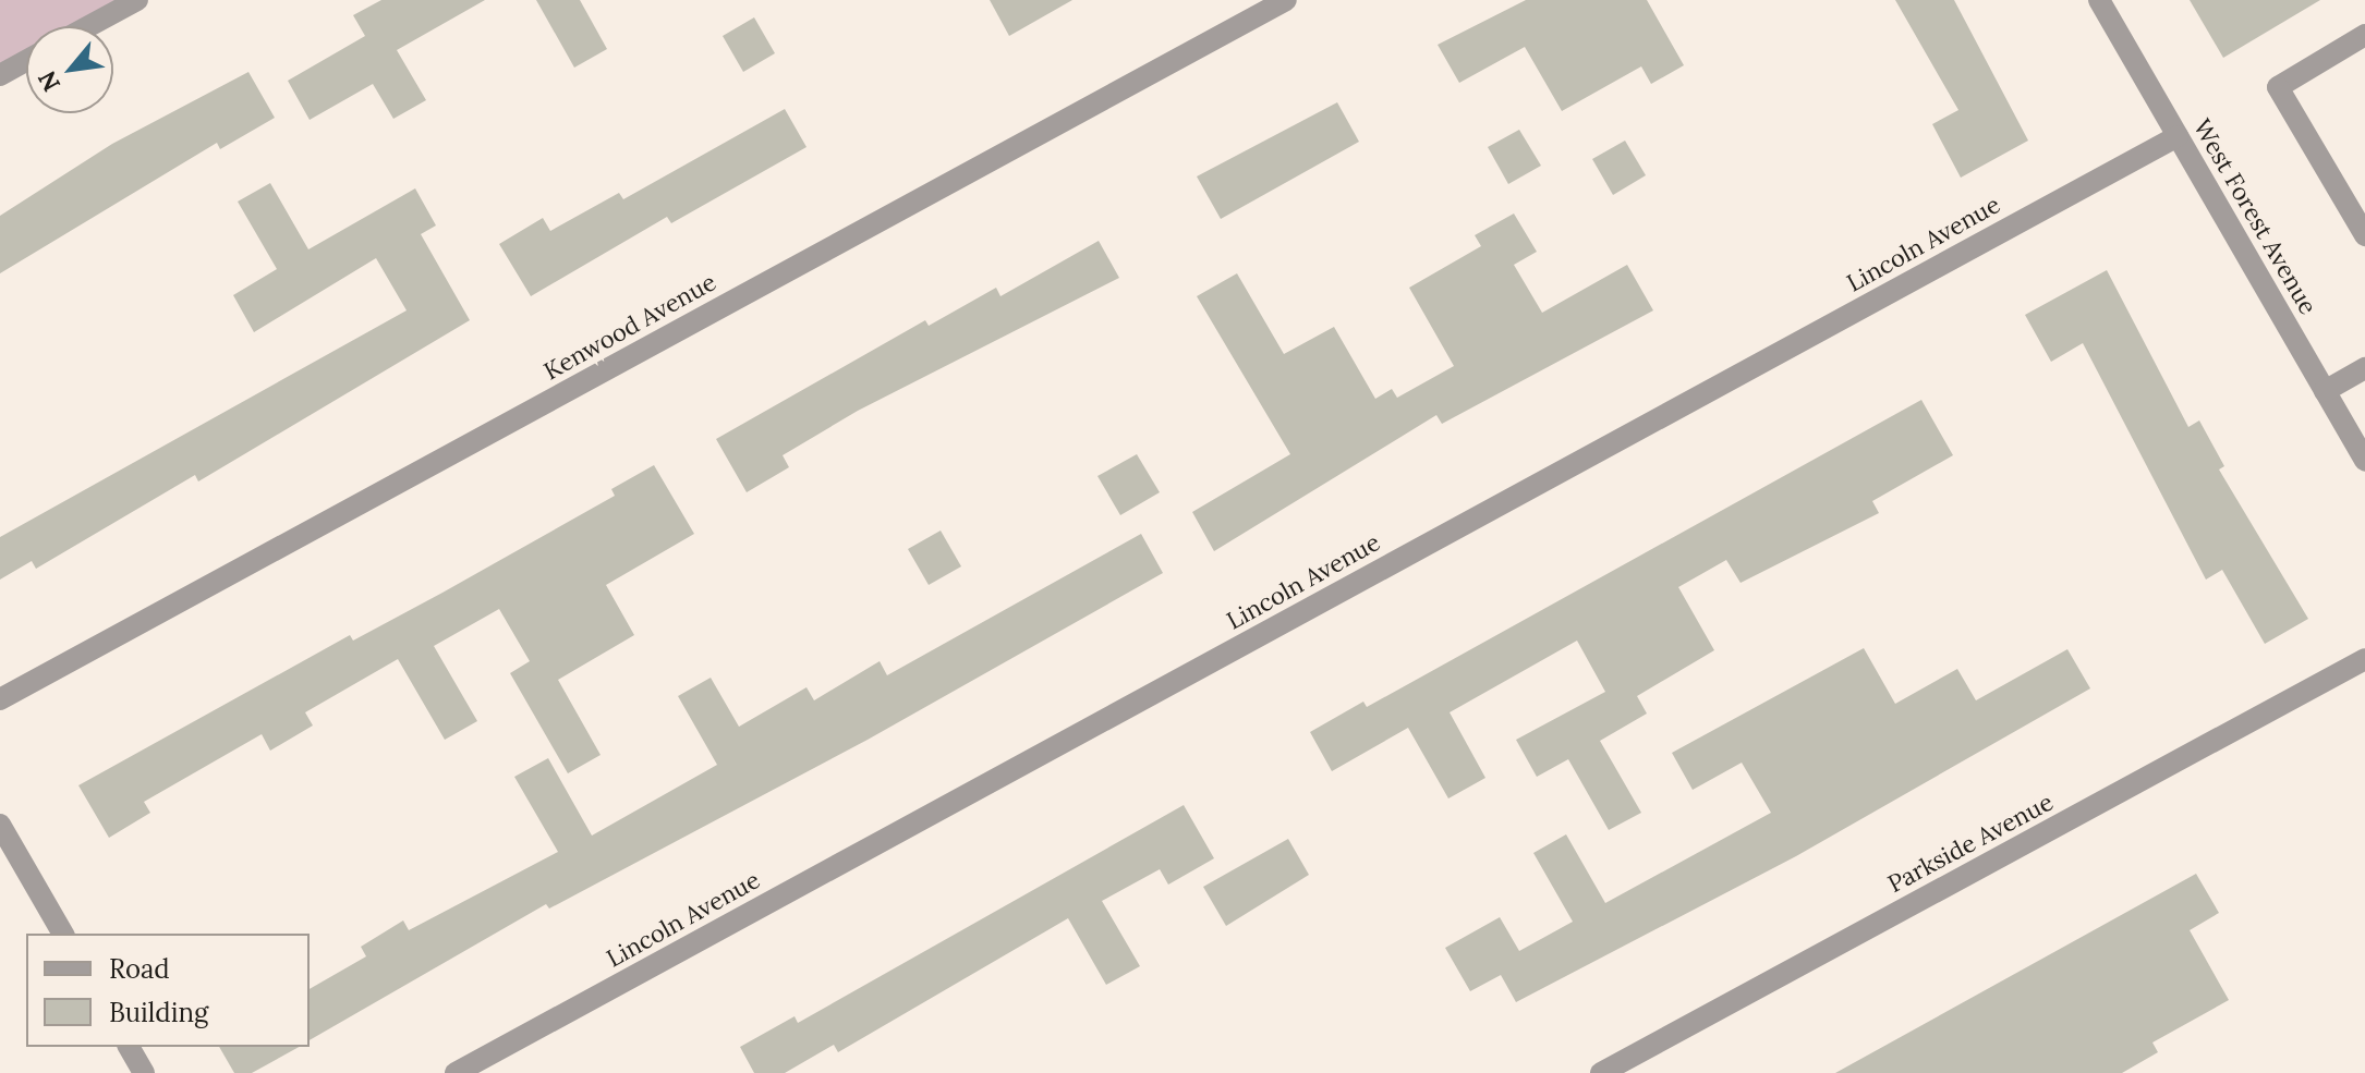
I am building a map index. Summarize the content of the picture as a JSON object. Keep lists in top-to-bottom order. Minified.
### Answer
{"streets":{"street":["West Forest Avenue","Lincoln Avenue","Kenwood Avenue","Parkside Avenue"]},"crossings":[["West Forest Avenue","Lincoln Avenue"]],"legend":["Road","Building"],"north":"bottom left"}
